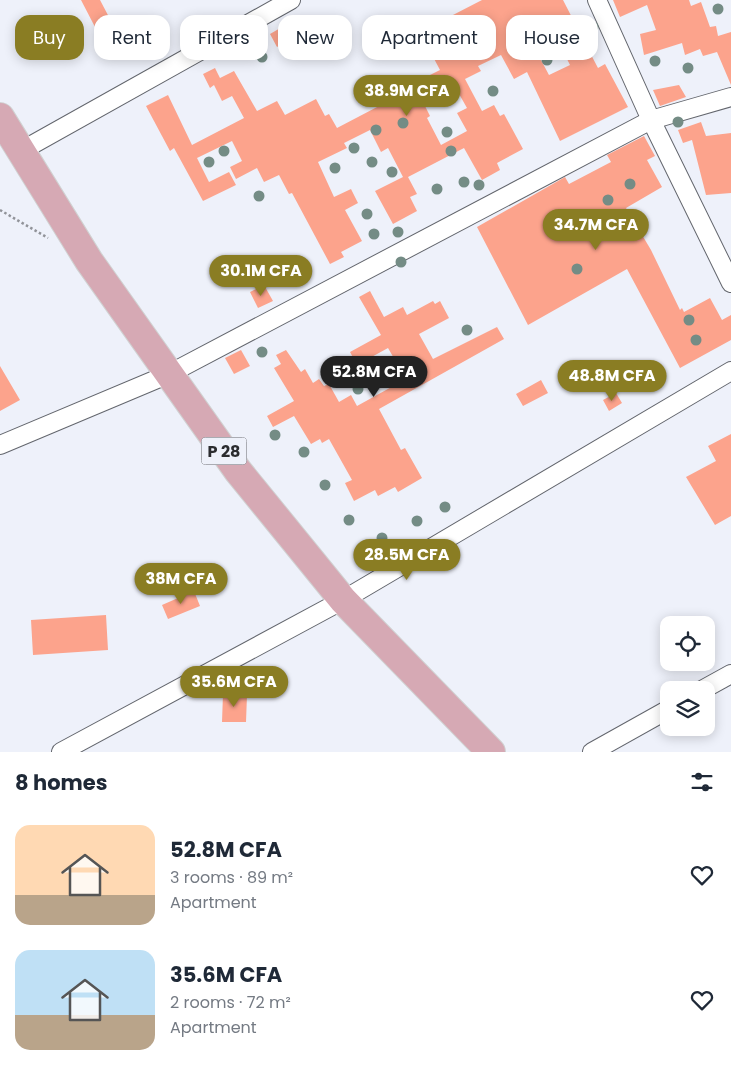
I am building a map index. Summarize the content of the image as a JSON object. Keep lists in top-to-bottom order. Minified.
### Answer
{"streets":{"main road":["P 28"]},"page":{"chip":["Buy","Rent","Filters","New","Apartment","House"],"price":["38.9M CFA","34.7M CFA","30.1M CFA","52.8M CFA","48.8M CFA","28.5M CFA","38M CFA","35.6M CFA"],"heading":"8 homes","list":[{"name":"52.8M CFA","note":"3 rooms · 89 m² · Apartment"},{"name":"35.6M CFA","note":"2 rooms · 72 m² · Apartment"}]}}
